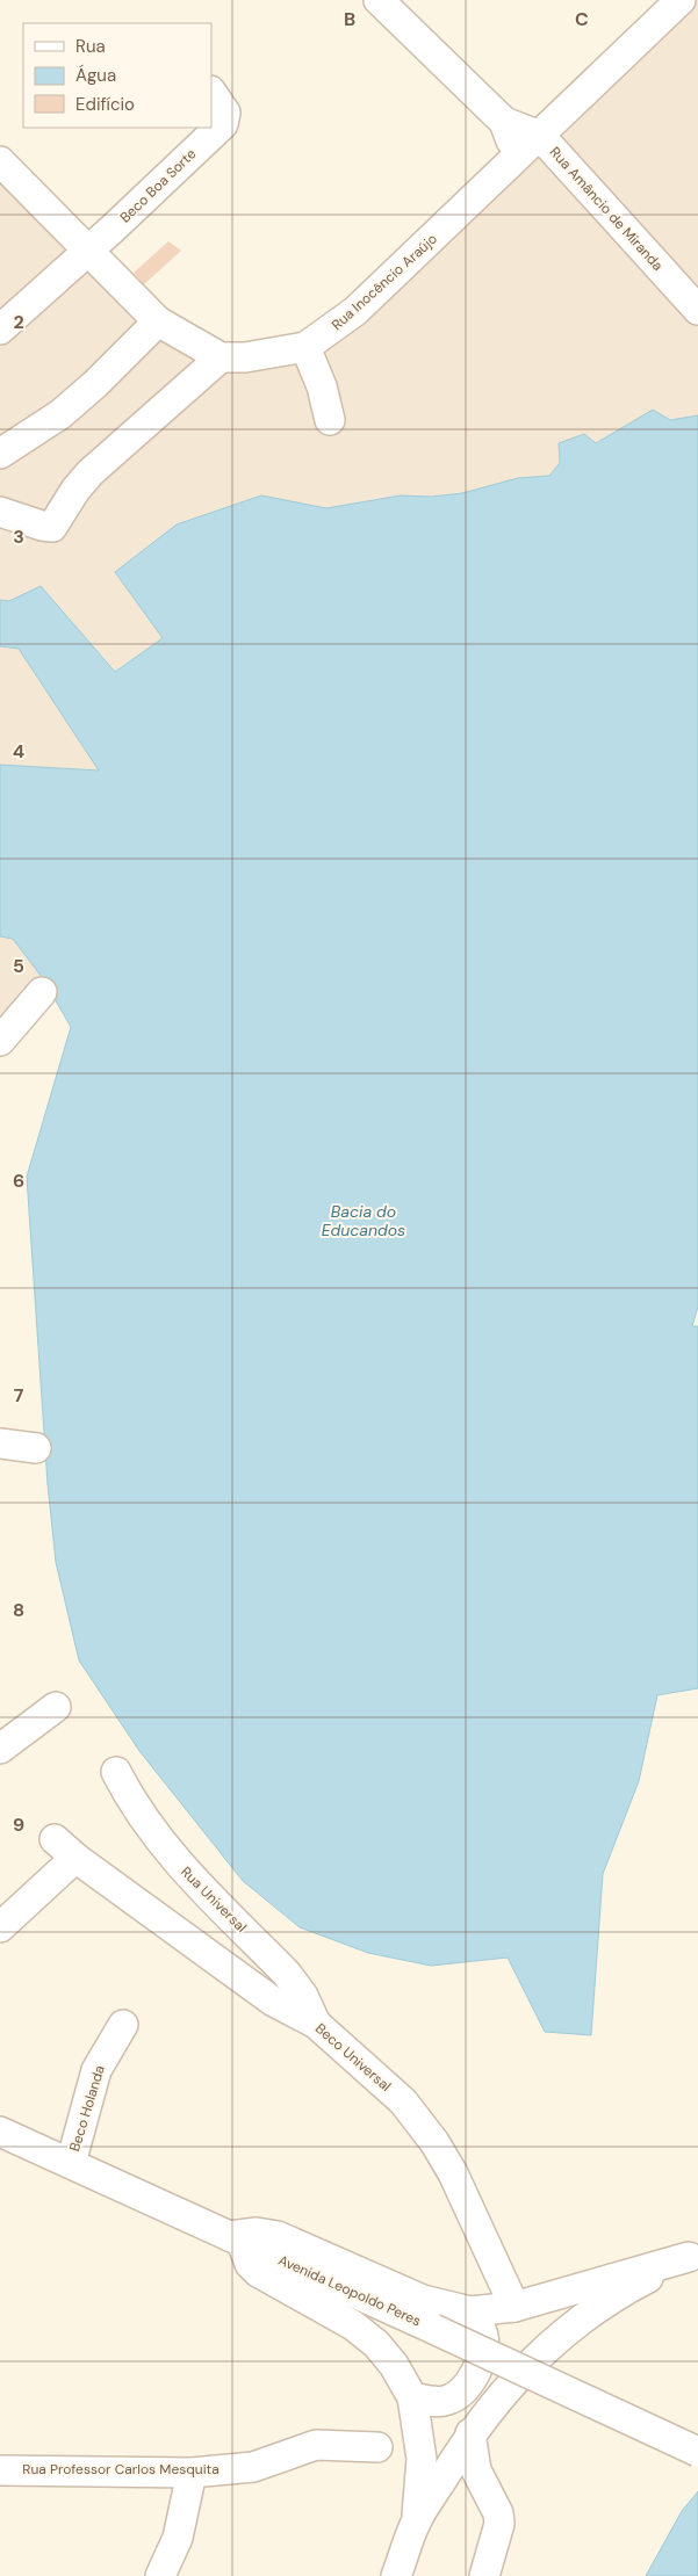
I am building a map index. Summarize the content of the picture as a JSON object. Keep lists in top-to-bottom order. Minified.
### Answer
{"streets":{"street":["Beco Boa Sorte","Rua Amâncio de Miranda","Rua Inocêncio Araújo","Rua Universal","Beco Universal","Beco Holanda","Avenida Leopoldo Peres","Rua Professor Carlos Mesquita"]},"crossings":[["Rua Amâncio de Miranda","Rua Inocêncio Araújo"],["Rua Universal","Beco Universal"],["Beco Holanda","Avenida Leopoldo Peres"]],"water":["Bacia do Educandos"],"legend":["Rua","Água","Edifício"],"grid":{"columns":["B","C"],"rows":["2","3","4","5","6","7","8","9"]}}
